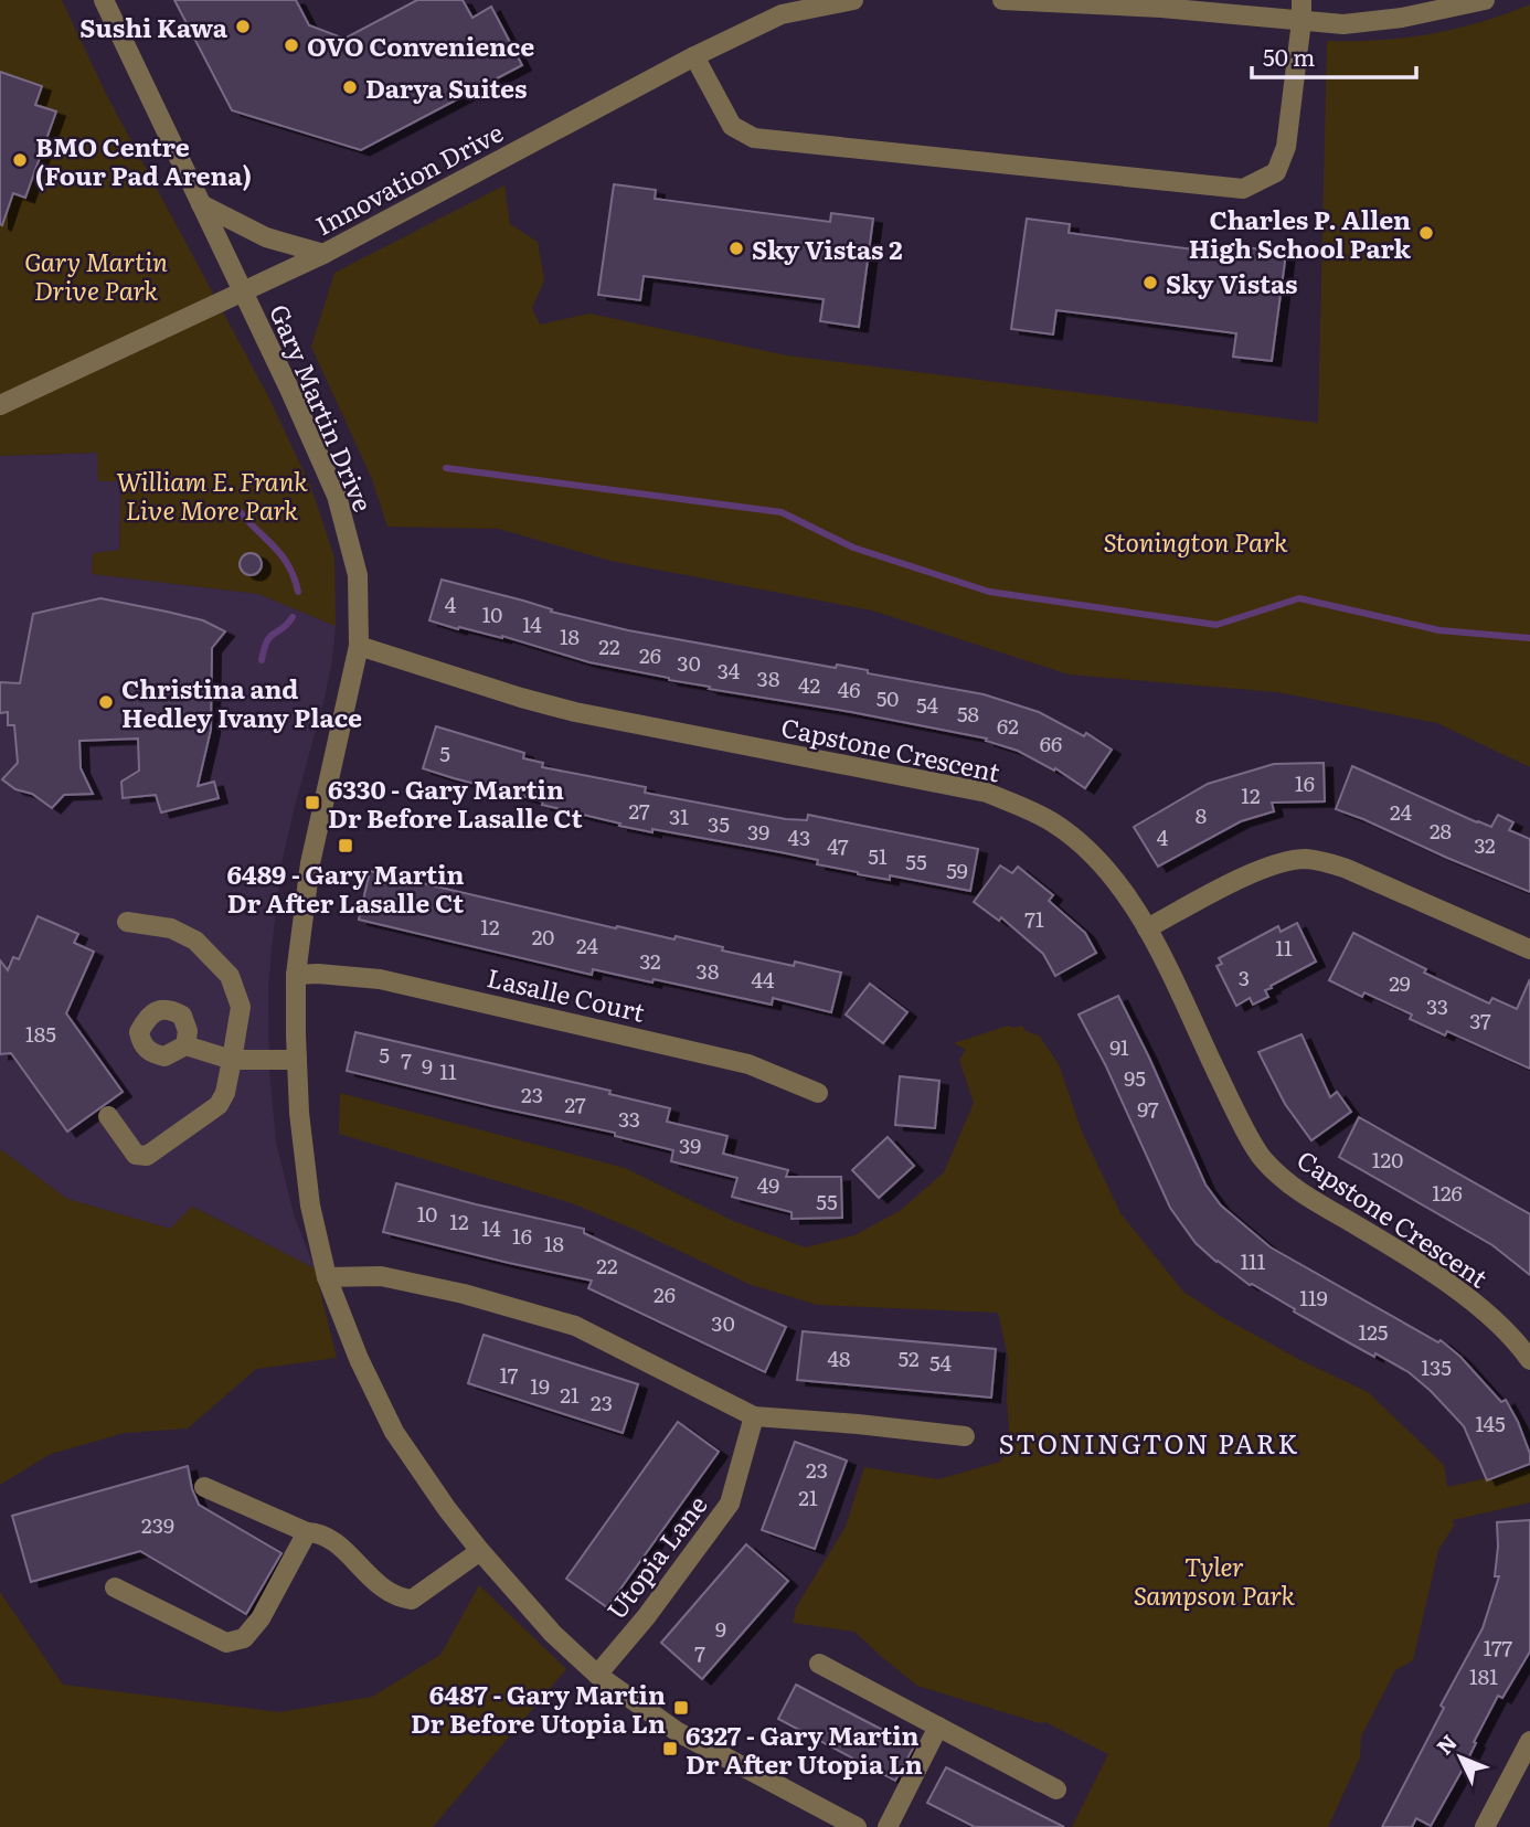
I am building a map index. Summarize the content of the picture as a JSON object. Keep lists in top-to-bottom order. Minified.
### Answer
{"streets":{"street":["Innovation Drive","Gary Martin Drive","Capstone Crescent","Lasalle Court","Utopia Lane"]},"crossings":[["Innovation Drive","Gary Martin Drive"],["Gary Martin Drive","Capstone Crescent"],["Gary Martin Drive","Lasalle Court"],["Gary Martin Drive","Utopia Lane"]],"districts":["STONINGTON PARK"],"parks":["Gary Martin Drive Park","William E. Frank Live More Park","Stonington Park","Tyler Sampson Park"],"places":{"other":["Sushi Kawa","OVO Convenience","Darya Suites","BMO Centre (Four Pad Arena)","Charles P. Allen High School Park","Sky Vistas 2","Sky Vistas","Christina and Hedley Ivany Place"],"transit":["6330 - Gary Martin Dr Before Lasalle Ct","6489 - Gary Martin Dr After Lasalle Ct","6487 - Gary Martin Dr Before Utopia Ln","6327 - Gary Martin Dr After Utopia Ln"]},"house_numbers":["4","10","14","18","22","26","30","34","38","42","46","50","54","58","62","66","5","16","12","27","24","8","31","35","28","39","43","4","32","47","51","55","59","71","12","20","24","11","32","38","3","44","29","33","37","185","91","5","7","9","11","95","23","27","97","33","39","120","49","126","55","10","12","14","16","18","111","22","26","119","30","125","48","52","54","135","17","19","21","23","145","23","21","239","9","177","7","181"],"scale_bar":"50 m","north":"top left"}
